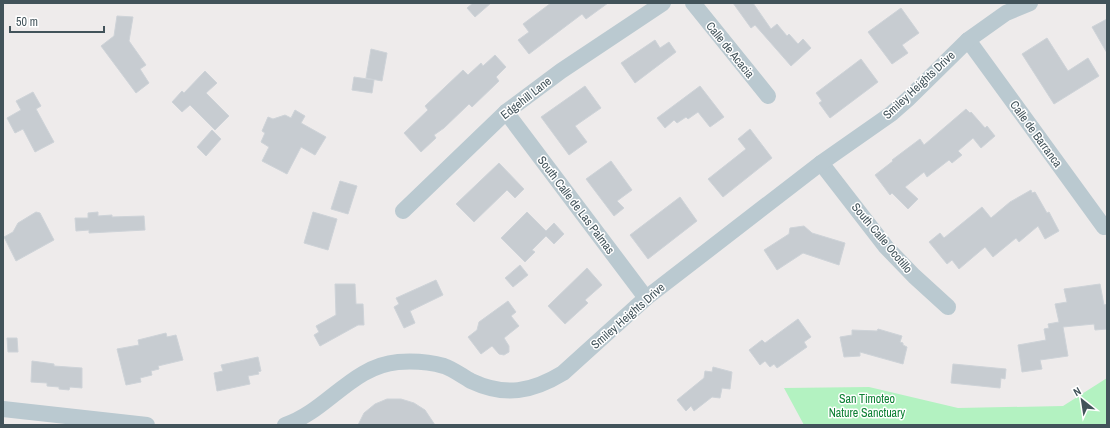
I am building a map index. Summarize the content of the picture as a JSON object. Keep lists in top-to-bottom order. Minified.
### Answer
{"streets":{"street":["Calle de Acacia","Smiley Heights Drive","Edgehill Lane","Calle de Barranca","South Calle de Las Palmas","South Calle Ocotillo"]},"crossings":[["Smiley Heights Drive","Calle de Barranca"],["Smiley Heights Drive","South Calle de Las Palmas"],["Smiley Heights Drive","South Calle Ocotillo"],["Edgehill Lane","South Calle de Las Palmas"]],"parks":["San Timoteo Nature Sanctuary"],"scale_bar":"50 m","north":"top left"}
